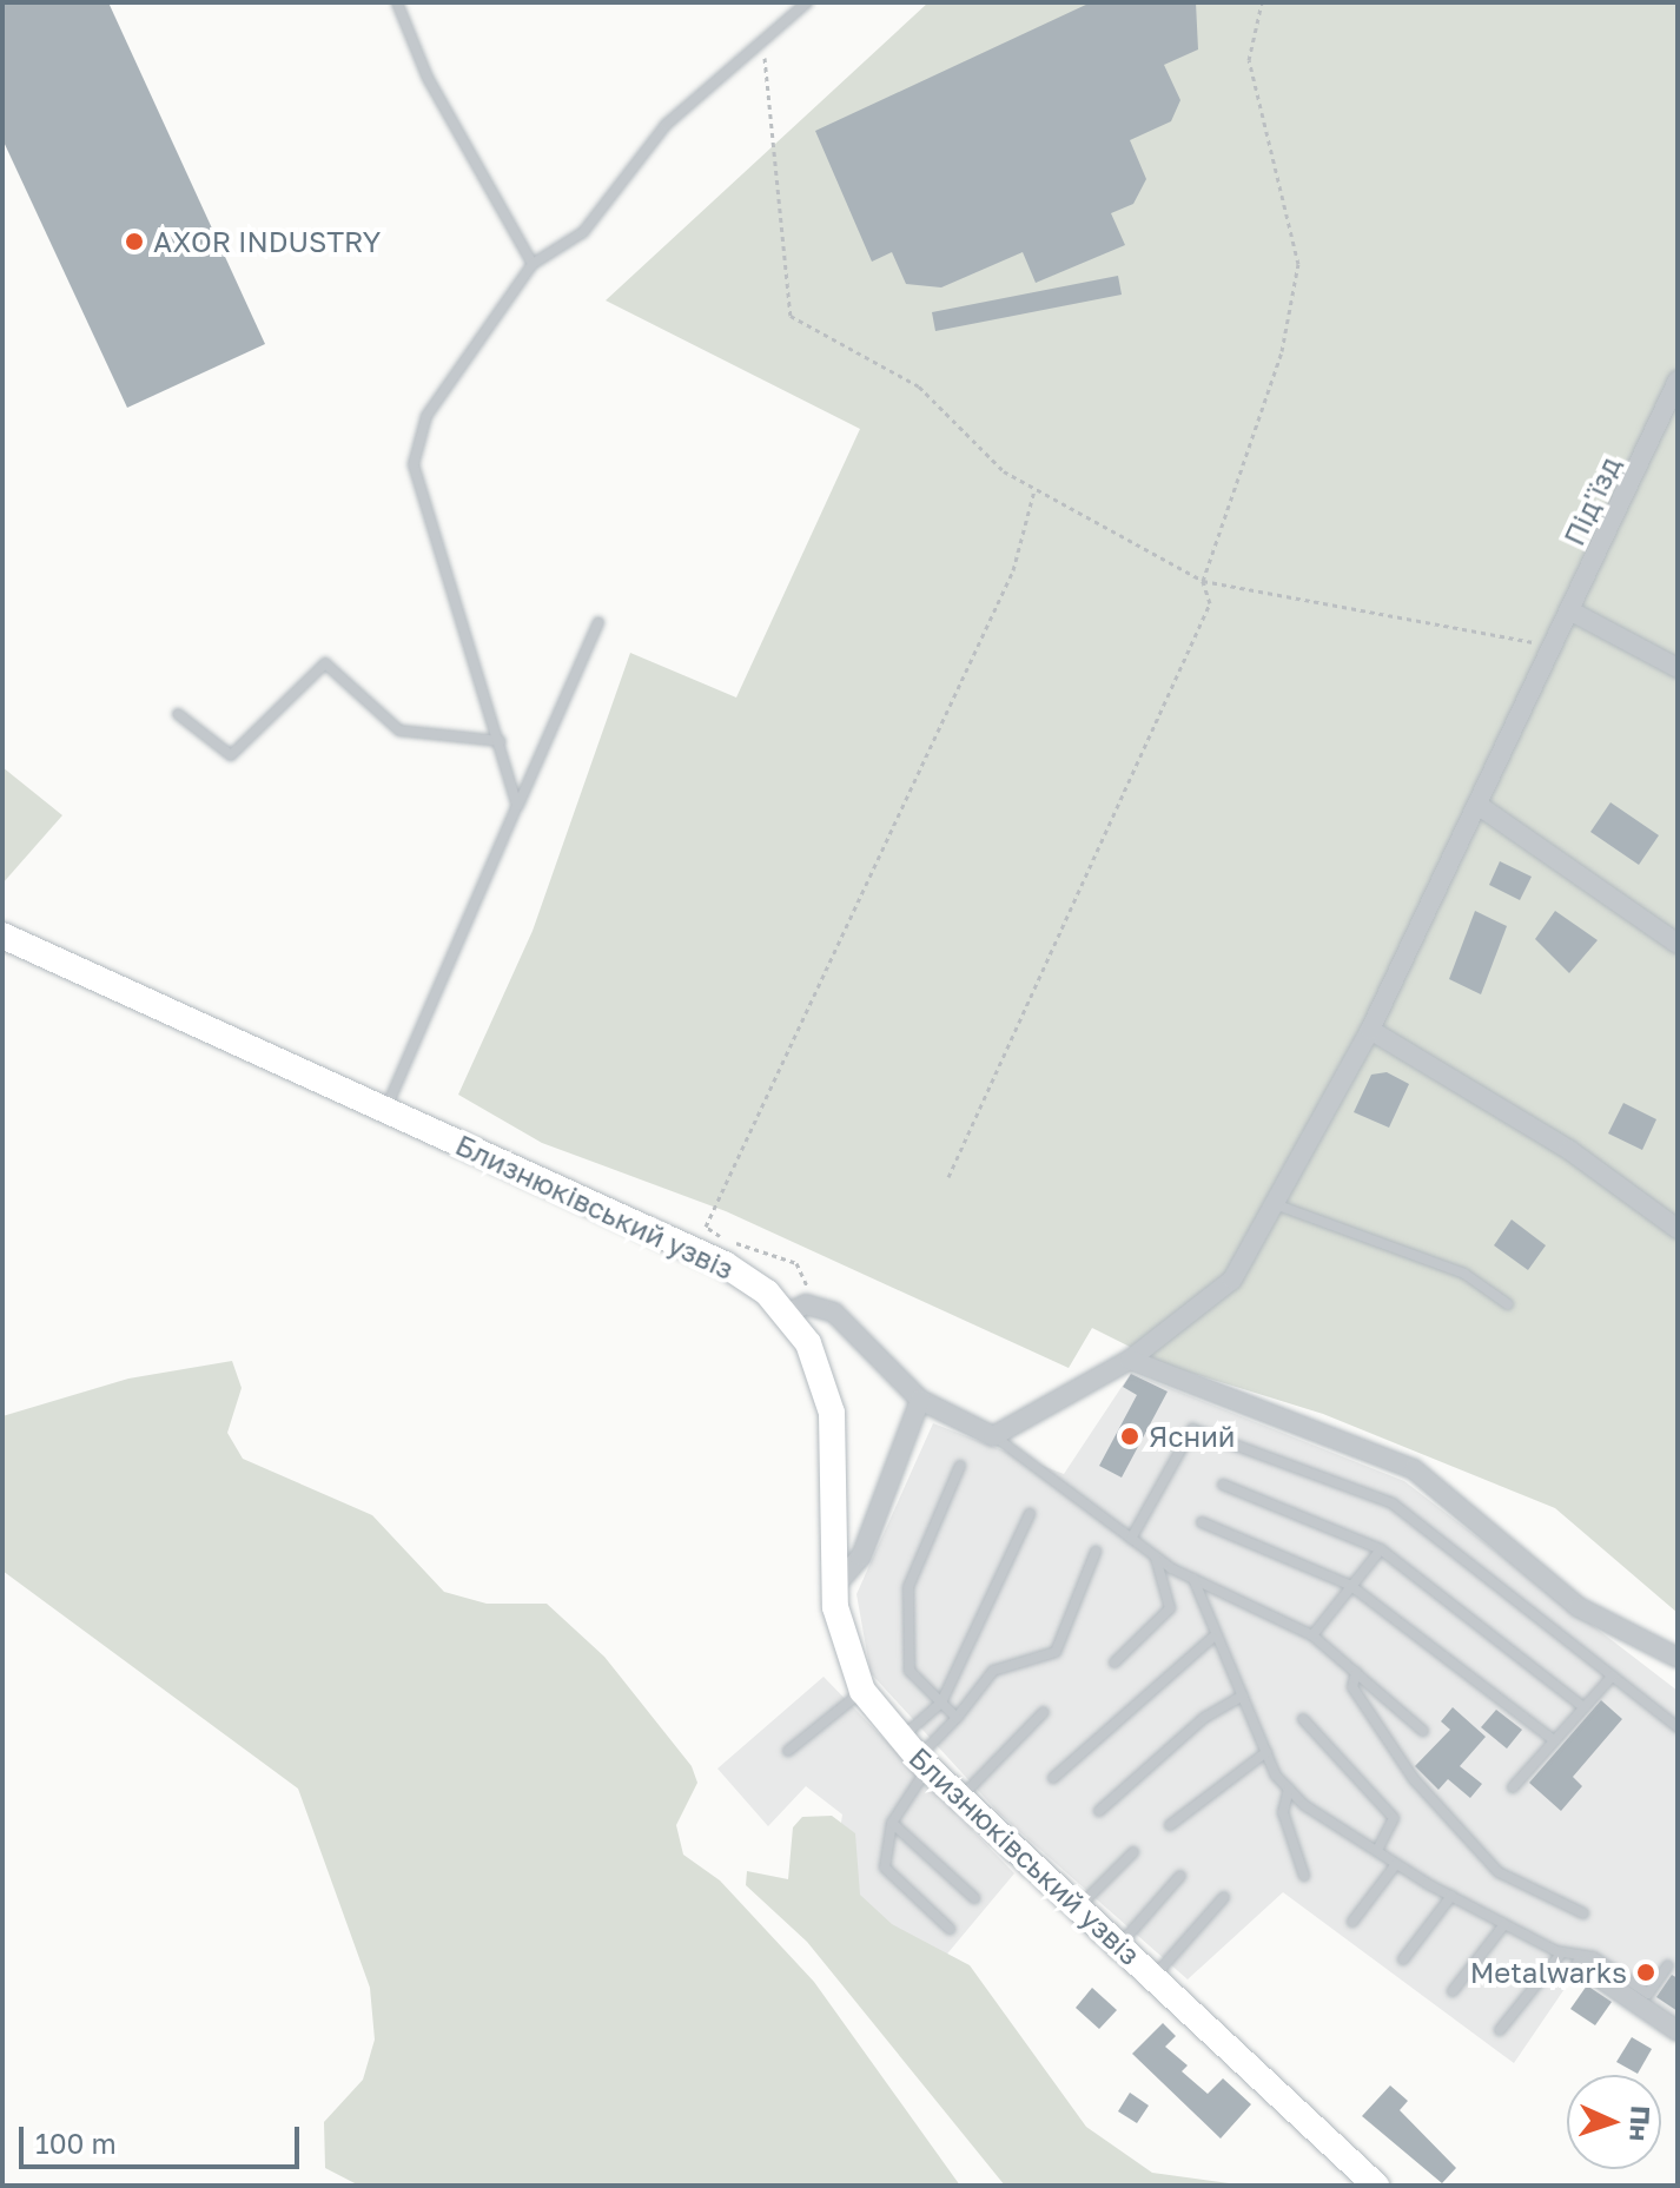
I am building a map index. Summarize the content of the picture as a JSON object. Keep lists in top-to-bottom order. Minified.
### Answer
{"streets":{"street":["Під'їзд","Близнюківський узвіз"]},"places":["AXOR INDUSTRY","Ясний","Metalwarks"],"scale_bar":"100 m","north":"right"}
